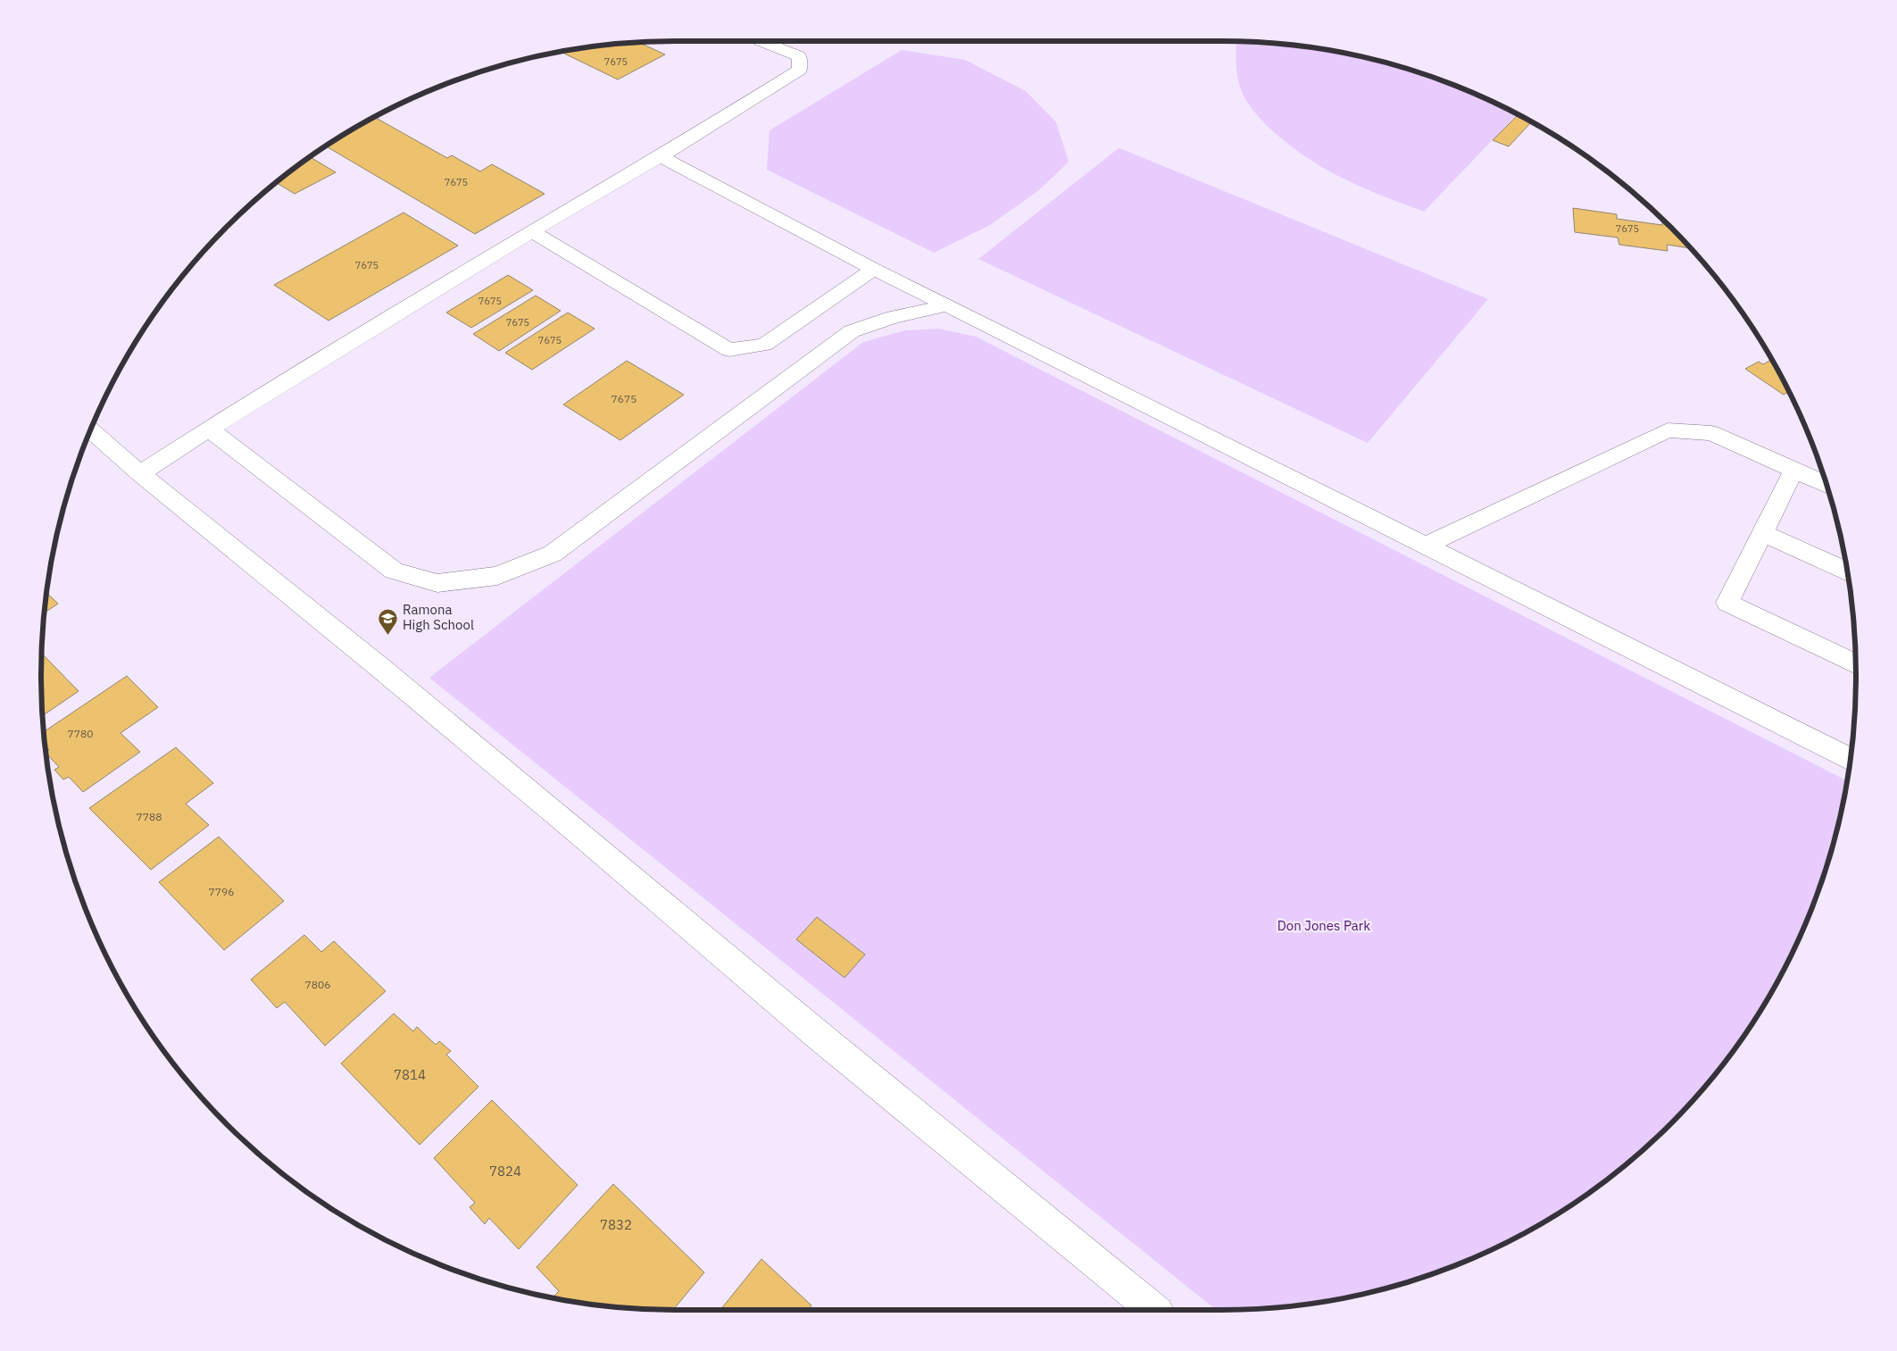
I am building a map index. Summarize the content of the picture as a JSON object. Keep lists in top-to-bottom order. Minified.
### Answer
{"parks":["Don Jones Park"],"places":{"school or university":["Ramona High School"]},"house_numbers":["7675","7675","7675","7675","7675","7675","7675","7675","7780","7788","7796","7806","7814","7824","7832"]}
